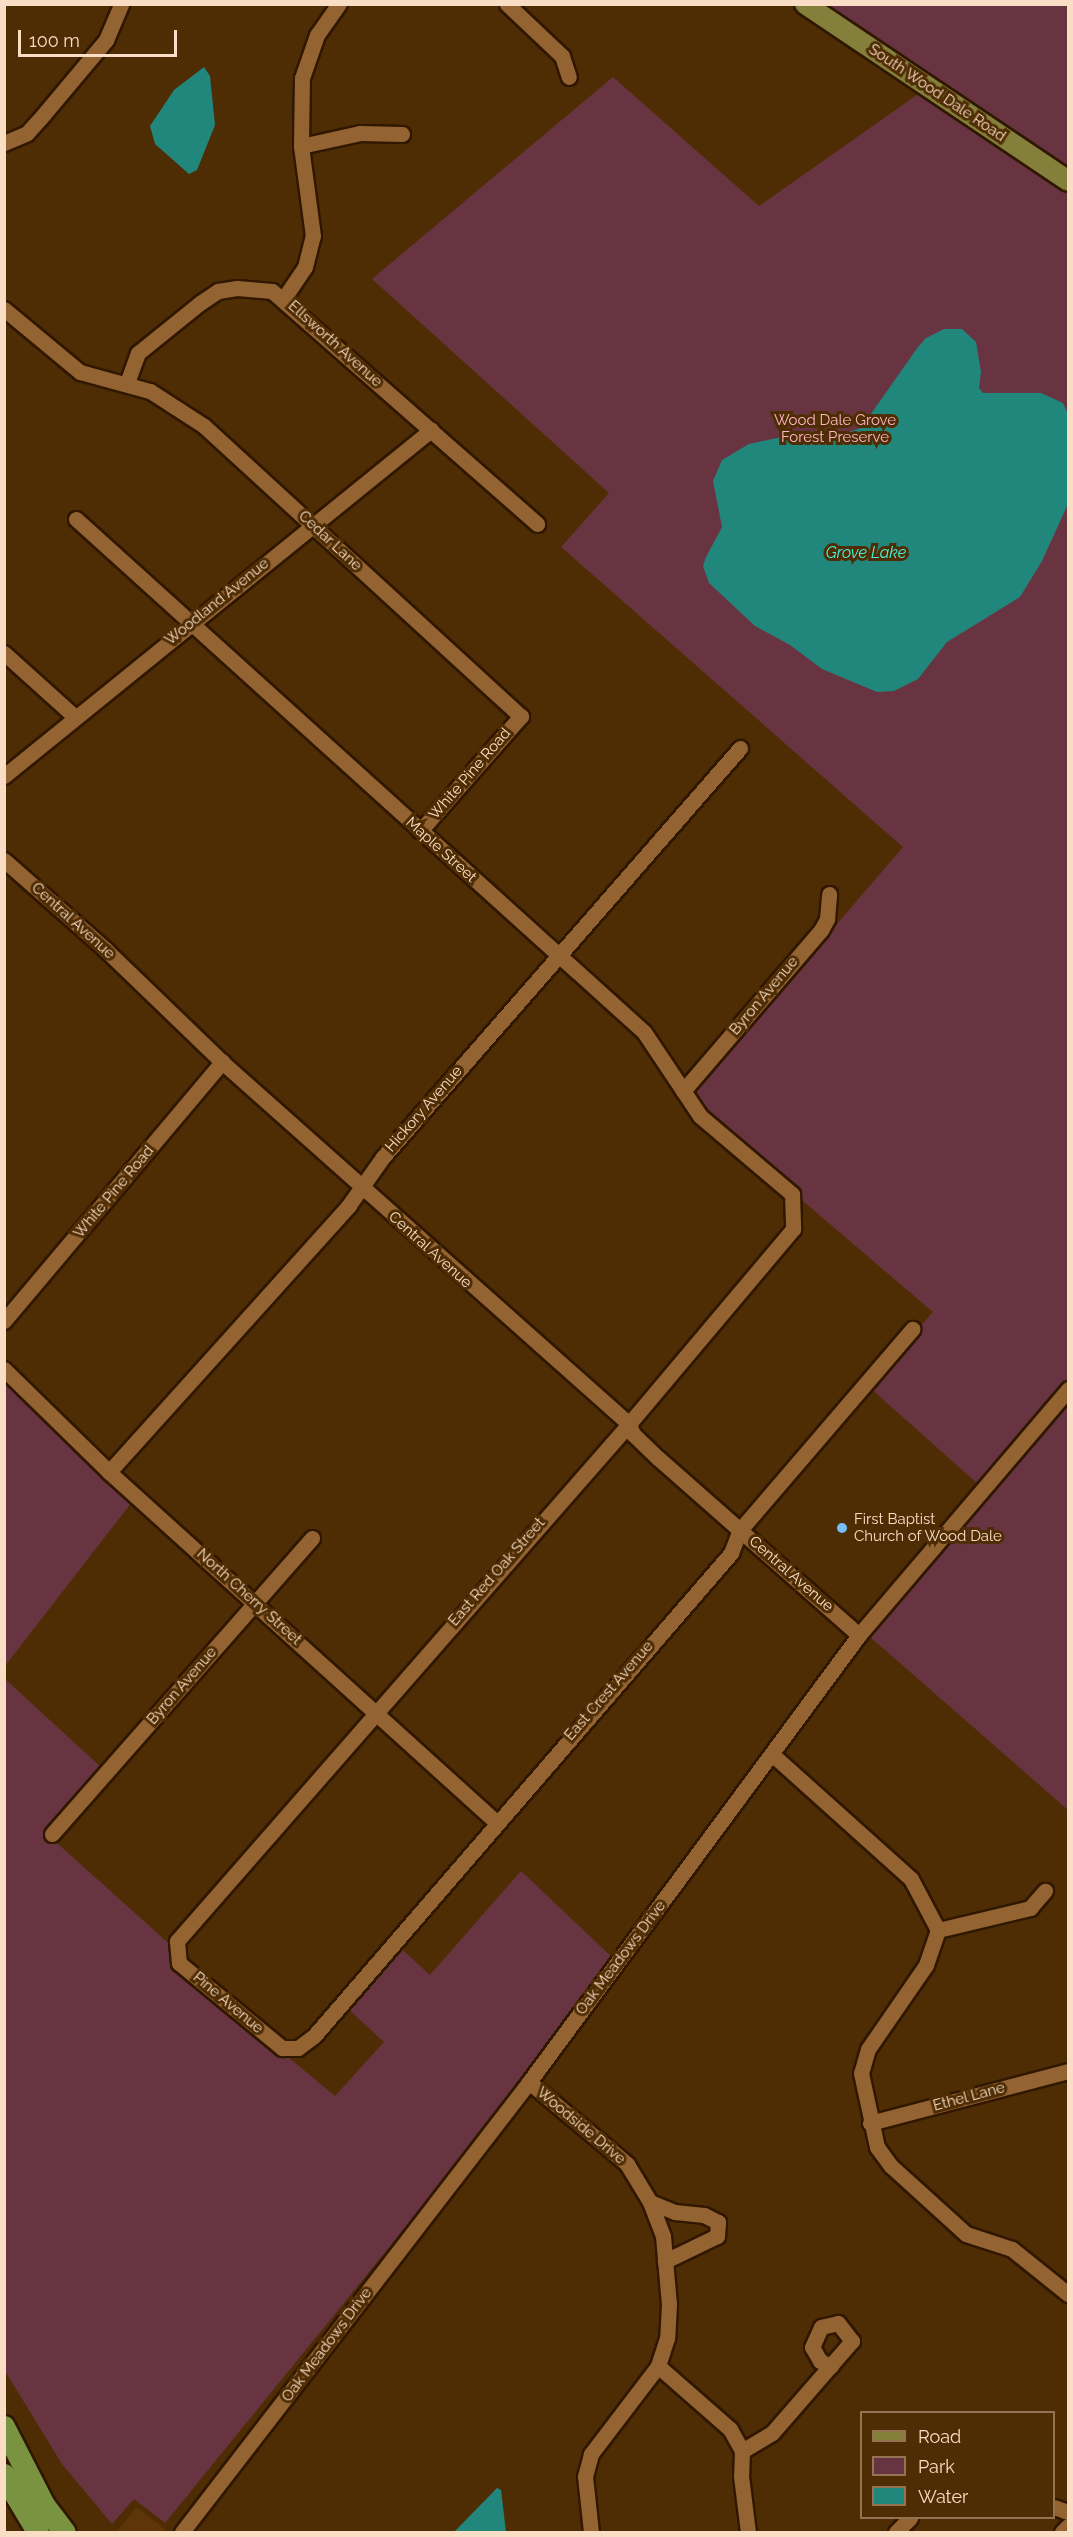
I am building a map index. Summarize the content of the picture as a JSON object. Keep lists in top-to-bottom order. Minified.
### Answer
{"streets":{"main road":["South Wood Dale Road"],"street":["Ellsworth Avenue","Cedar Lane","Woodland Avenue","White Pine Road","Maple Street","Central Avenue","Byron Avenue","Hickory Avenue","East Red Oak Street","North Cherry Street","East Crest Avenue","Oak Meadows Drive","Pine Avenue","Ethel Lane","Woodside Drive"]},"crossings":[["Ellsworth Avenue","Cedar Lane"],["Ellsworth Avenue","Woodland Avenue"],["Cedar Lane","Woodland Avenue"],["Cedar Lane","White Pine Road"],["Woodland Avenue","Maple Street"],["White Pine Road","Maple Street"],["White Pine Road","Central Avenue"],["Maple Street","Byron Avenue"],["Maple Street","Hickory Avenue"],["Maple Street","East Red Oak Street"],["Central Avenue","Hickory Avenue"],["Central Avenue","East Red Oak Street"],["Central Avenue","East Crest Avenue"],["Central Avenue","Oak Meadows Drive"],["Byron Avenue","North Cherry Street"],["Hickory Avenue","North Cherry Street"],["East Red Oak Street","North Cherry Street"],["East Red Oak Street","Pine Avenue"],["North Cherry Street","East Crest Avenue"],["East Crest Avenue","Pine Avenue"],["Oak Meadows Drive","Woodside Drive"]],"water":["Grove Lake"],"parks":["Wood Dale Grove Forest Preserve"],"places":["First Baptist Church of Wood Dale"],"legend":["Road","Park","Water"],"scale_bar":"100 m"}
